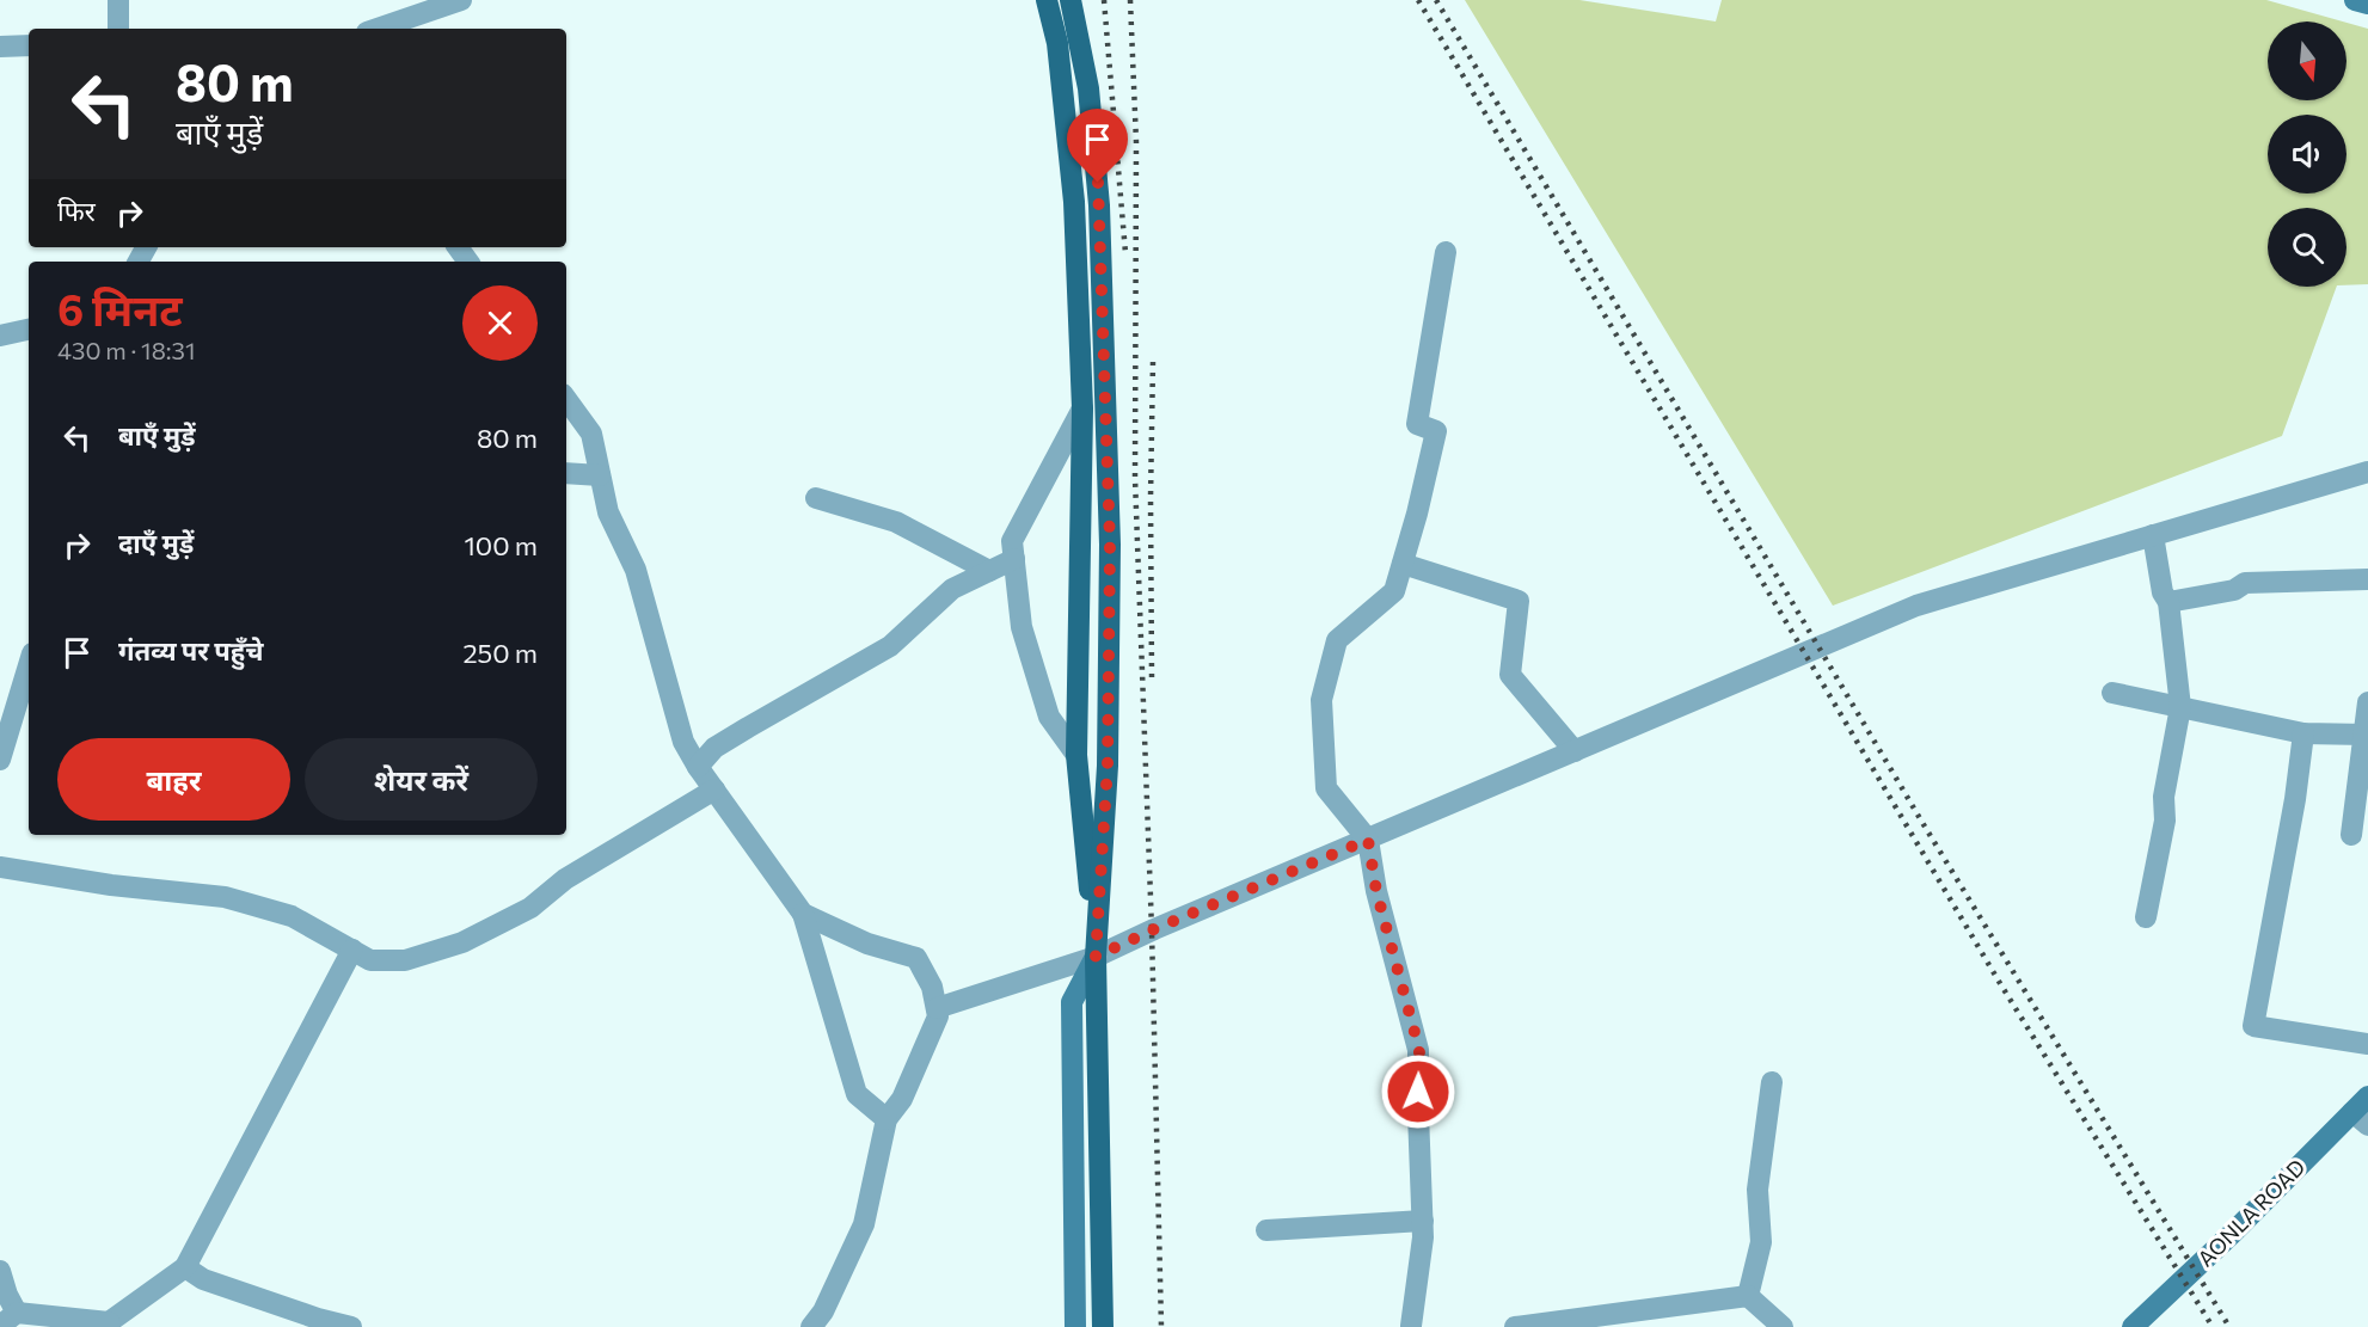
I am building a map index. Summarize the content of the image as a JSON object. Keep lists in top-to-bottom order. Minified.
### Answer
{"streets":{"street":["AONLA ROAD"]},"north":"bottom","page":{"turn":["80 m","बाएँ मुड़ें"],"then":"फिर","heading":["6 मिनट","430 m · 18:31"],"list":[{"name":"बाएँ मुड़ें","value":"80 m"},{"name":"दाएँ मुड़ें","value":"100 m"},{"name":"गंतव्य पर पहुँचे","value":"250 m"}],"buttons":["बाहर","शेयर करें"]}}
